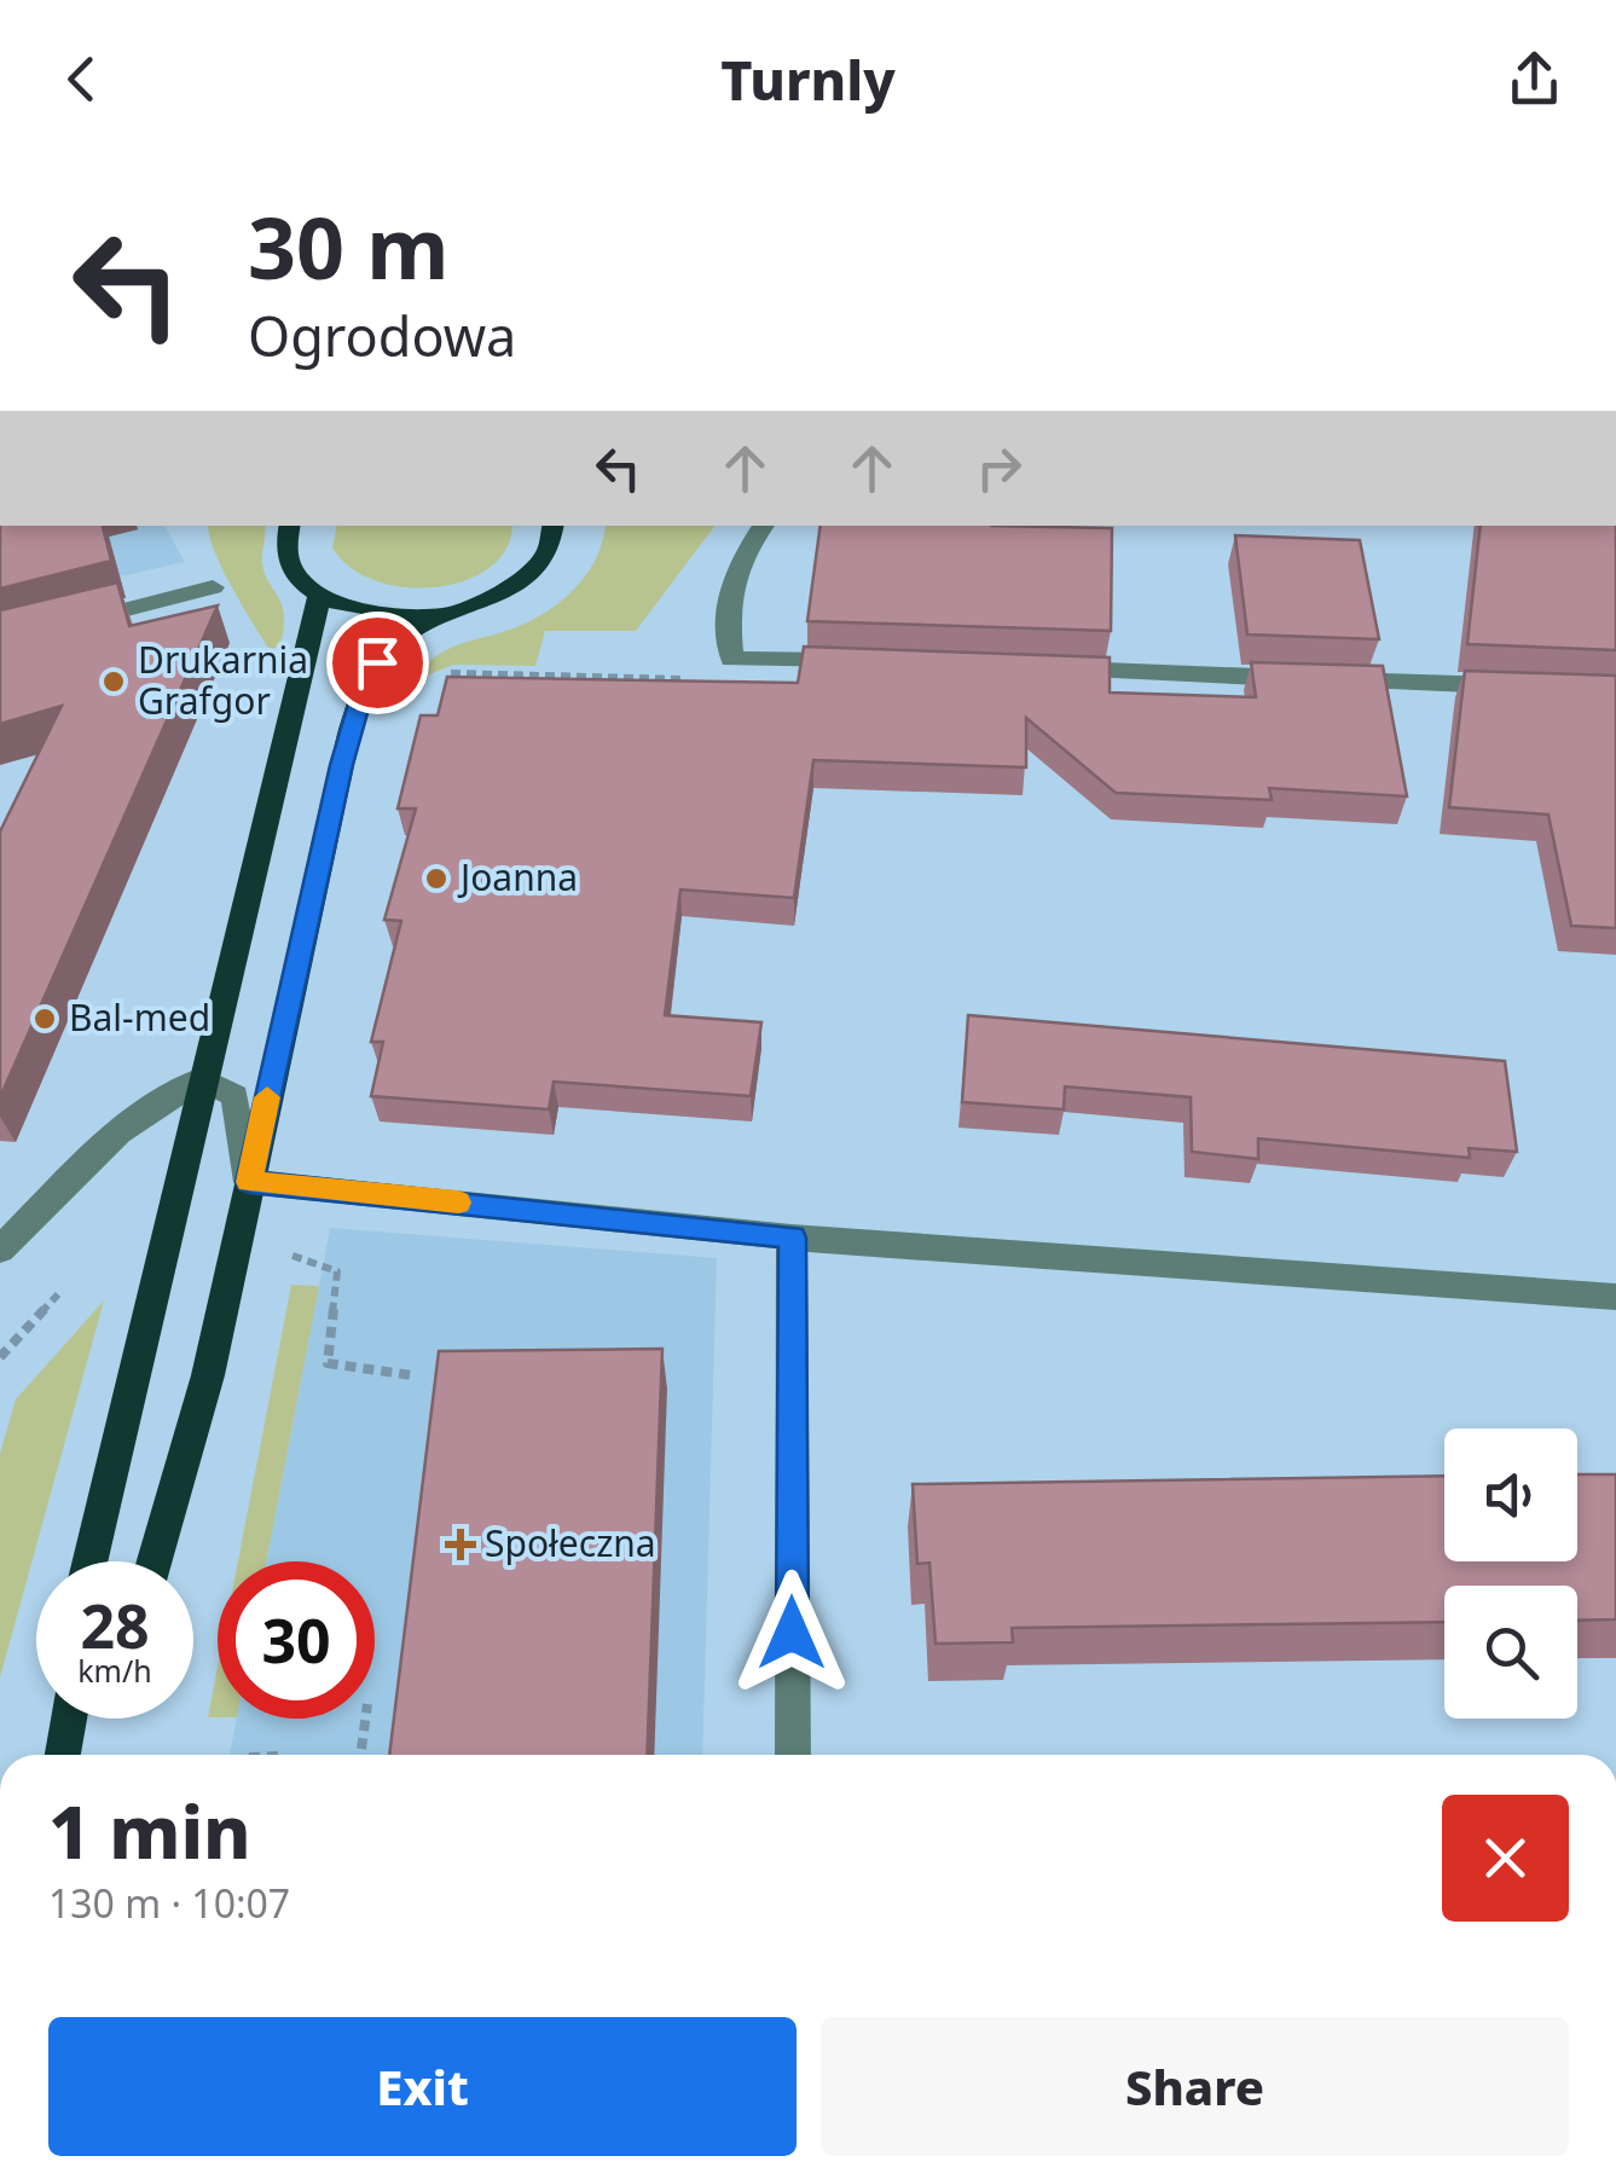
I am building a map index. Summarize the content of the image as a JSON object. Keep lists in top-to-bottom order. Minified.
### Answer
{"places":{"other":["Drukarnia Grafgor","Joanna","Bal-med"],"health":["Społeczna"]},"page":{"header":"Turnly","turn":["30 m","Ogrodowa"],"speed":"28 km/h","limit":"30","heading":["1 min","130 m · 10:07"],"buttons":["Exit","Share"]}}
